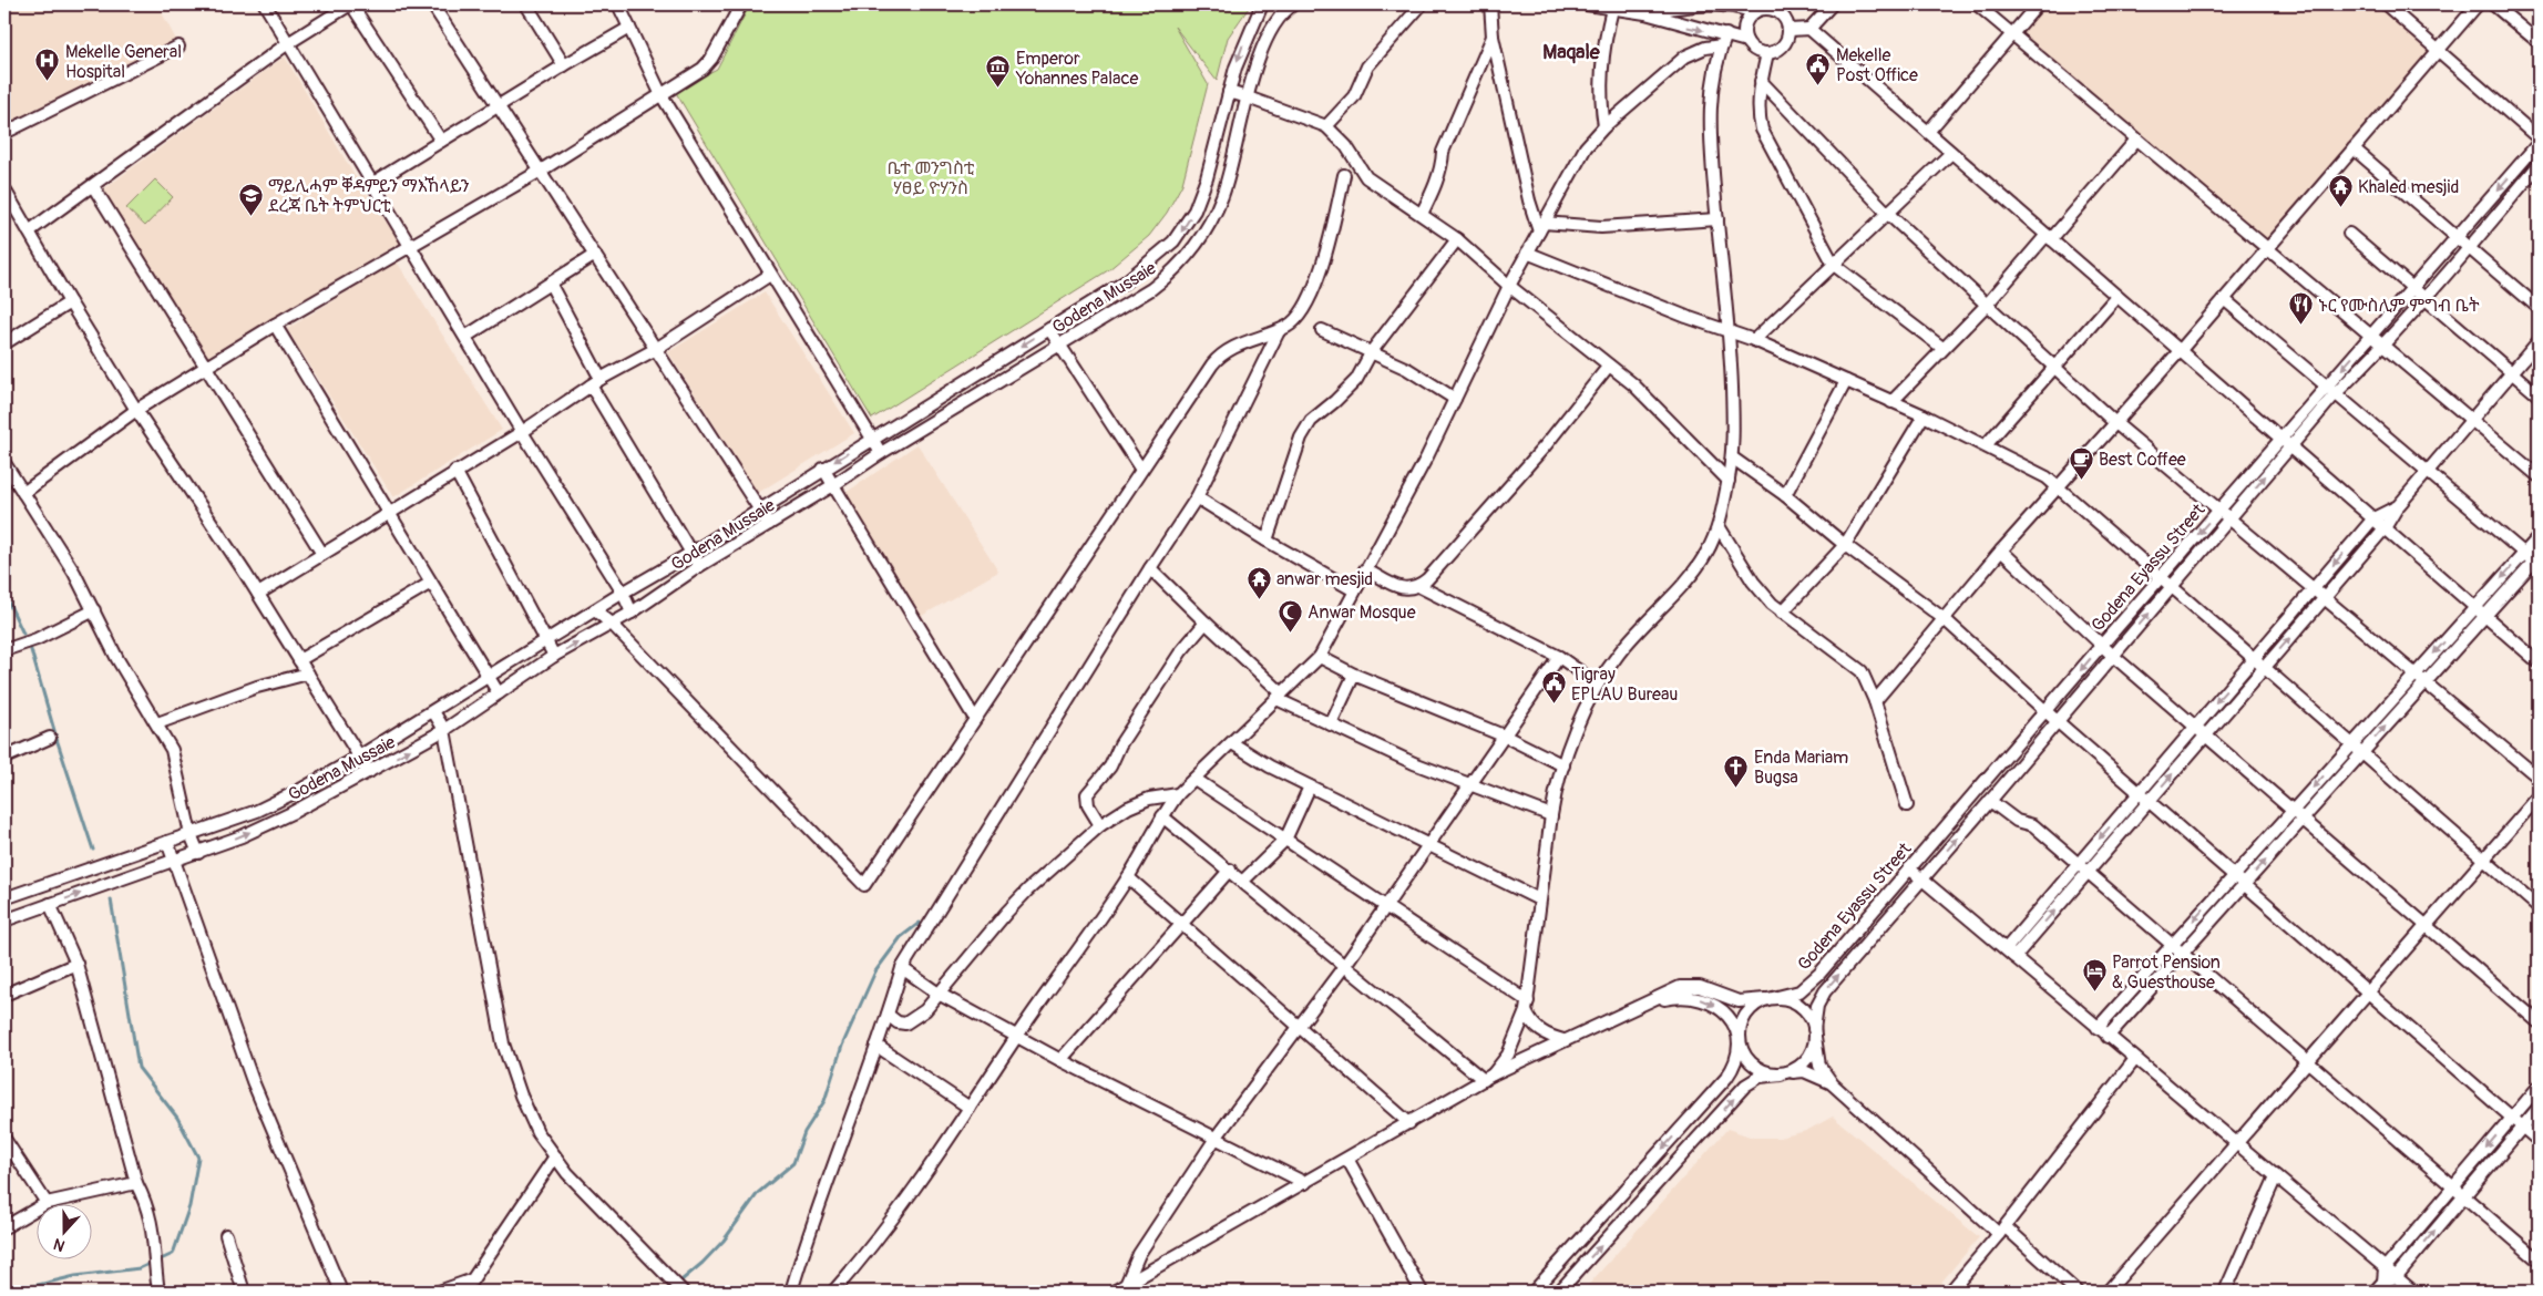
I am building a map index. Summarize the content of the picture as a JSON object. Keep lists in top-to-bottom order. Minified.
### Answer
{"streets":{"street":["Godena Mussaie","Godena Eyassu Street"]},"districts":["Maqale"],"parks":["ቤተ መንግስቲ ሃፀይ ዮሃንስ"],"places":{"hospital":["Mekelle General Hospital"],"public building":["Mekelle Post Office","Tigray EPLAU Bureau"],"museum":["Emperor Yohannes Palace"],"temple":["Khaled mesjid","anwar mesjid"],"school or university":["ማይሊሓም ቐዳምይን ማእኸላይን ደረጃ ቤት ትምህርቲ"],"restaurant":["ኑር የሙስሊም ምግብ ቤት"],"cafe":["Best Coffee"],"mosque":["Anwar Mosque"],"church":["Enda Mariam Bugsa"],"hotel":["Parrot Pension & Guesthouse"]},"north":"bottom"}
